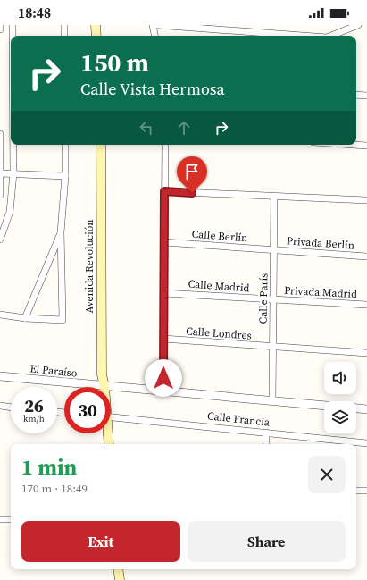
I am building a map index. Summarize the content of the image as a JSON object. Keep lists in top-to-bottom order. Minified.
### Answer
{"streets":{"main road":["Avenida Revolución"],"street":["Calle Berlín","Privada Berlín","Calle Madrid","Privada Madrid","Calle París","Calle Londres","El Paraíso","Calle Francia"]},"crossings":[["Calle Berlín","Privada Berlín"],["Calle Berlín","Calle París"],["Privada Berlín","Calle París"],["Calle Madrid","Privada Madrid"],["Calle Madrid","Calle París"],["Privada Madrid","Calle París"],["Calle París","Calle Londres"],["Calle París","Calle Francia"]],"page":{"status":"18:48","turn":["150 m","Calle Vista Hermosa"],"speed":"26 km/h","limit":"30","heading":["1 min","170 m · 18:49"],"buttons":["Exit","Share"]}}
